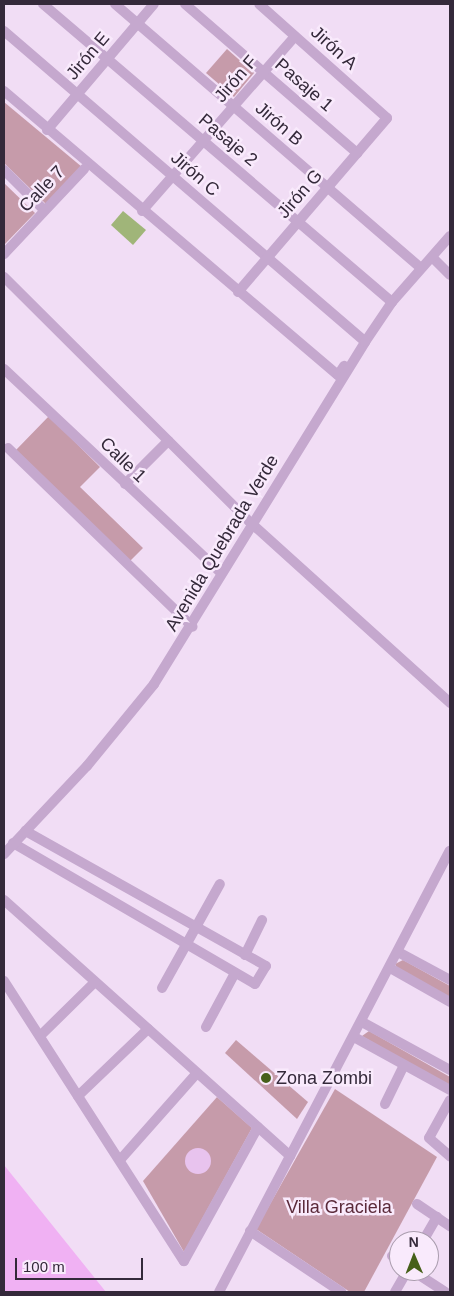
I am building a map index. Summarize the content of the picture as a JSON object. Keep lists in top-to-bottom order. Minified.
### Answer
{"streets":{"street":["Jirón A","Jirón E","Jirón F","Pasaje 1","Jirón B","Pasaje 2","Jirón C","Calle 7","Jirón G","Calle 1","Avenida Quebrada Verde"]},"crossings":[["Jirón A","Jirón F"],["Jirón A","Jirón G"],["Jirón E","Jirón B"],["Jirón E","Pasaje 2"],["Jirón E","Jirón C"],["Jirón F","Pasaje 1"],["Jirón F","Jirón B"],["Jirón F","Pasaje 2"],["Jirón F","Jirón C"],["Pasaje 1","Jirón G"],["Jirón B","Jirón G"],["Jirón B","Avenida Quebrada Verde"],["Pasaje 2","Jirón G"],["Pasaje 2","Avenida Quebrada Verde"],["Jirón C","Jirón G"],["Jirón C","Avenida Quebrada Verde"],["Calle 1","Avenida Quebrada Verde"]],"parks":["Villa Graciela"],"places":["Zona Zombi"],"scale_bar":"100 m","north":"top"}
